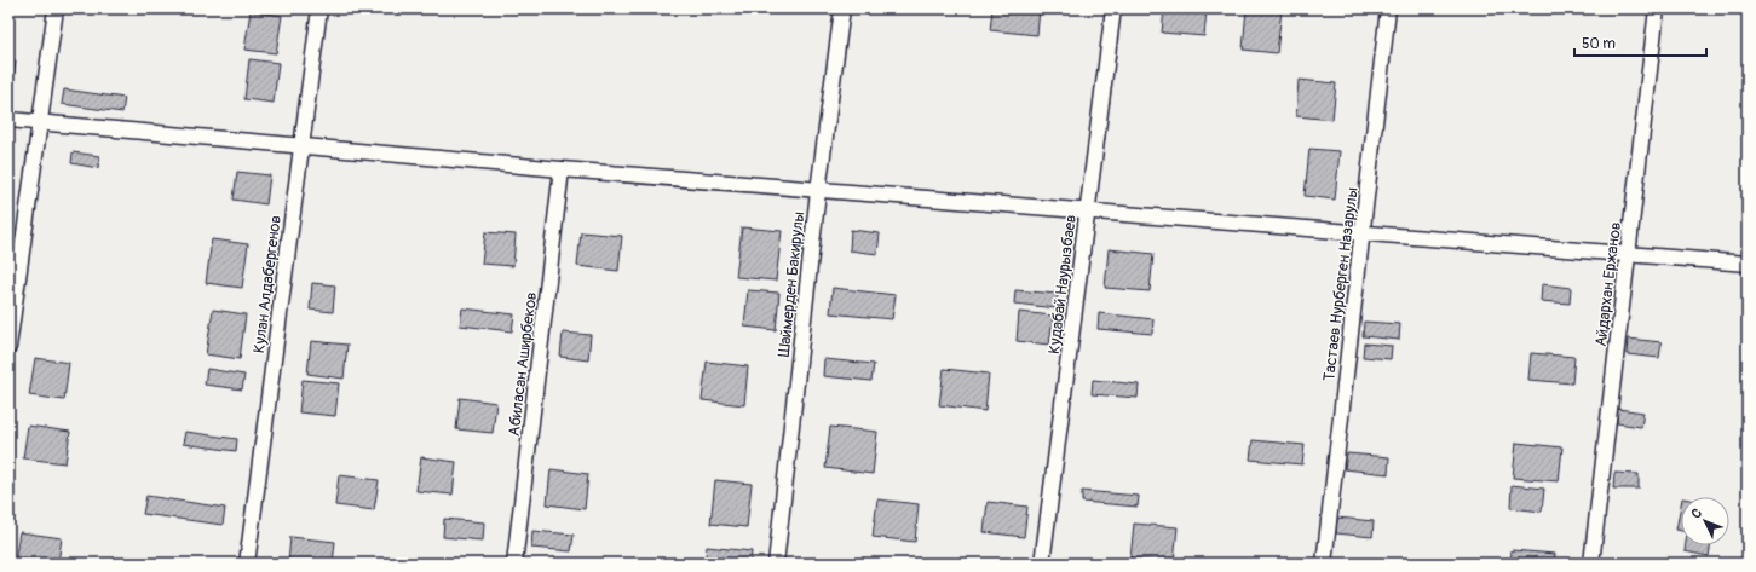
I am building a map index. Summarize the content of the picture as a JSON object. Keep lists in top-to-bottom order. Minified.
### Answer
{"streets":{"street":["Кулан Алдабергенов","Шаймерден Бакирулы","Кудабай Наурызбаев","Тастаев Нурберген Назарулы","Айдархан Ержанов","Абиласан Аширбеков"]},"scale_bar":"50 m","north":"top left"}
